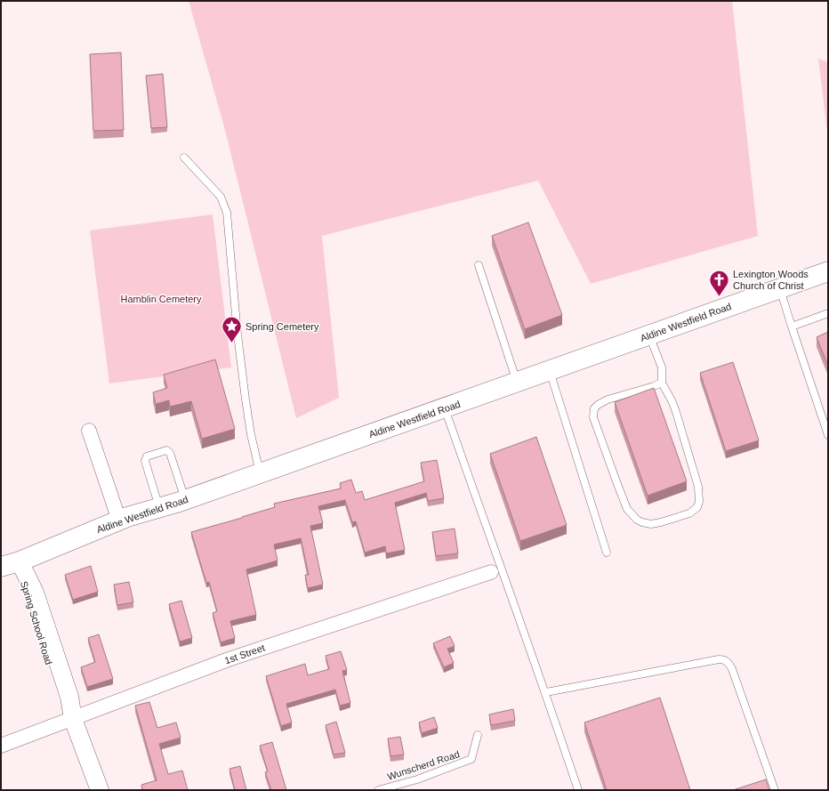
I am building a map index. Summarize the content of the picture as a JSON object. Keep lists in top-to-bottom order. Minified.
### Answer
{"streets":{"main road":["Aldine Westfield Road"],"street":["Spring School Road","1st Street"],"lane":["Wunscherd Road"]},"crossings":[["Aldine Westfield Road","Spring School Road"],["Spring School Road","1st Street"]],"parks":["Hamblin Cemetery"],"places":{"church":["Lexington Woods Church of Christ"],"place":["Spring Cemetery"]}}
